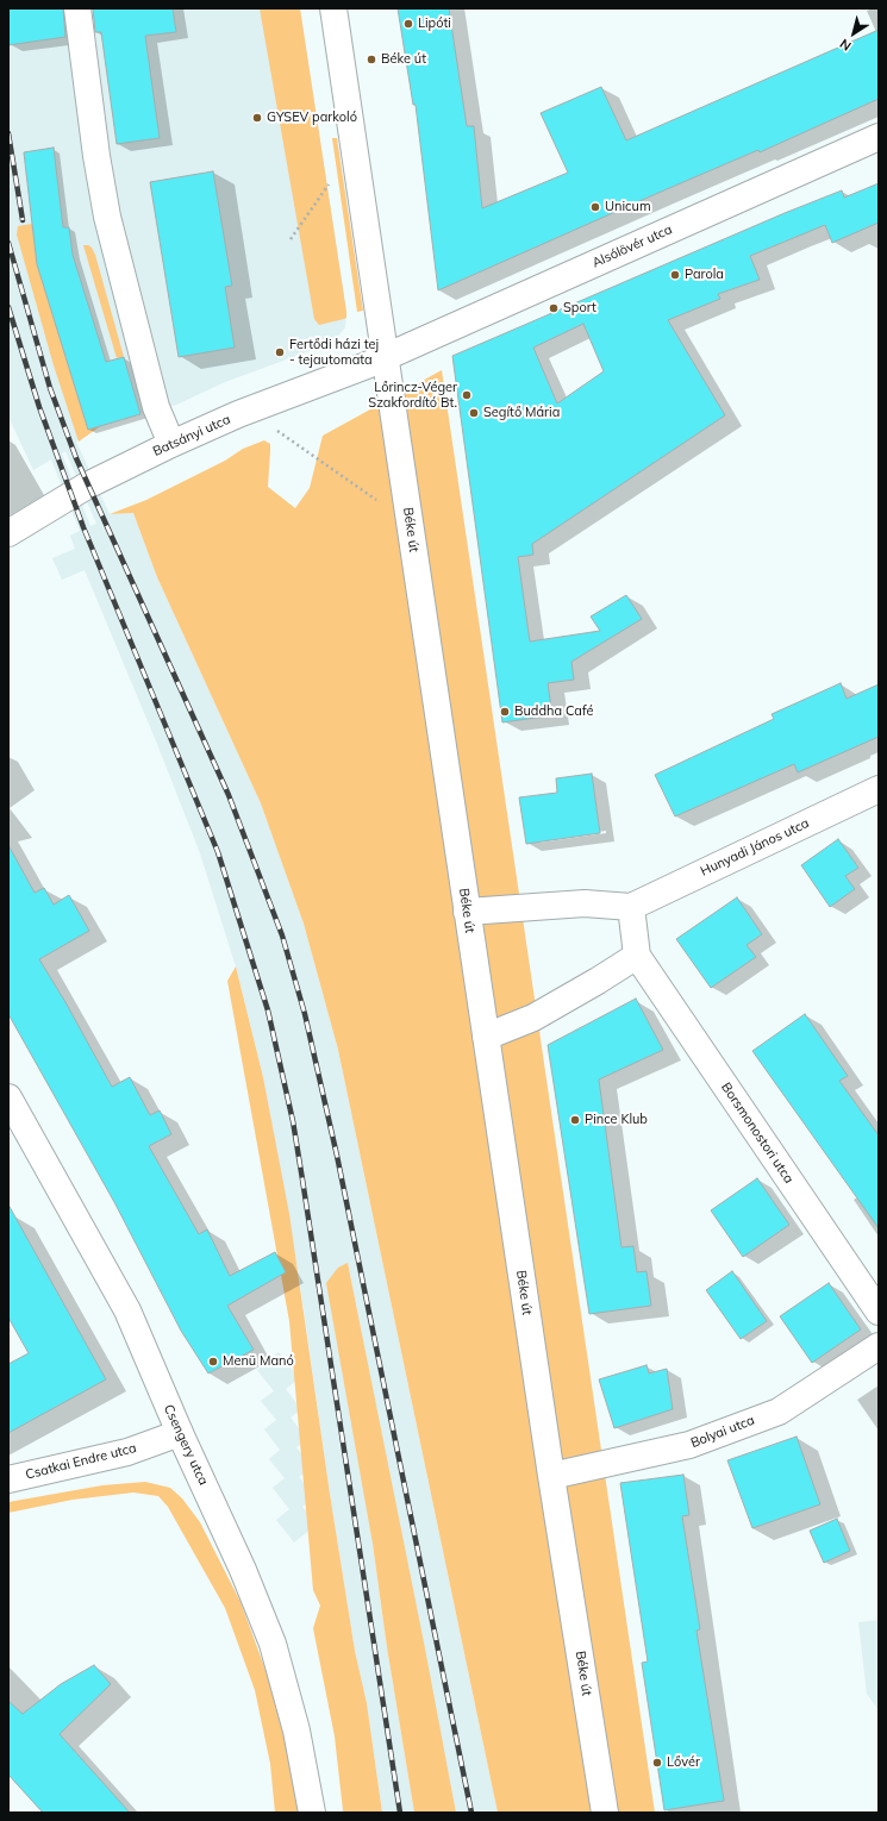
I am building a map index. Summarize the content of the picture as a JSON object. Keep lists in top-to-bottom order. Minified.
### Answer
{"streets":{"street":["Alsólövér utca","Batsányi utca","Béke út","Hunyadi János utca","Borsmonostori utca","Bolyai utca","Csengery utca","Csatkai Endre utca"]},"crossings":[["Alsólövér utca","Batsányi utca"],["Alsólövér utca","Béke út"],["Batsányi utca","Béke út"],["Béke út","Hunyadi János utca"],["Béke út","Bolyai utca"],["Csengery utca","Csatkai Endre utca"]],"places":["Lipóti","Béke út","GYSEV parkoló","Unicum","Parola","Sport","Fertődi házi tej - tejautomata","Lőrincz-Véger Szakfordító Bt.","Segítő Mária","Buddha Café","Pince Klub","Menü Manó","Lővér"],"north":"bottom left"}
